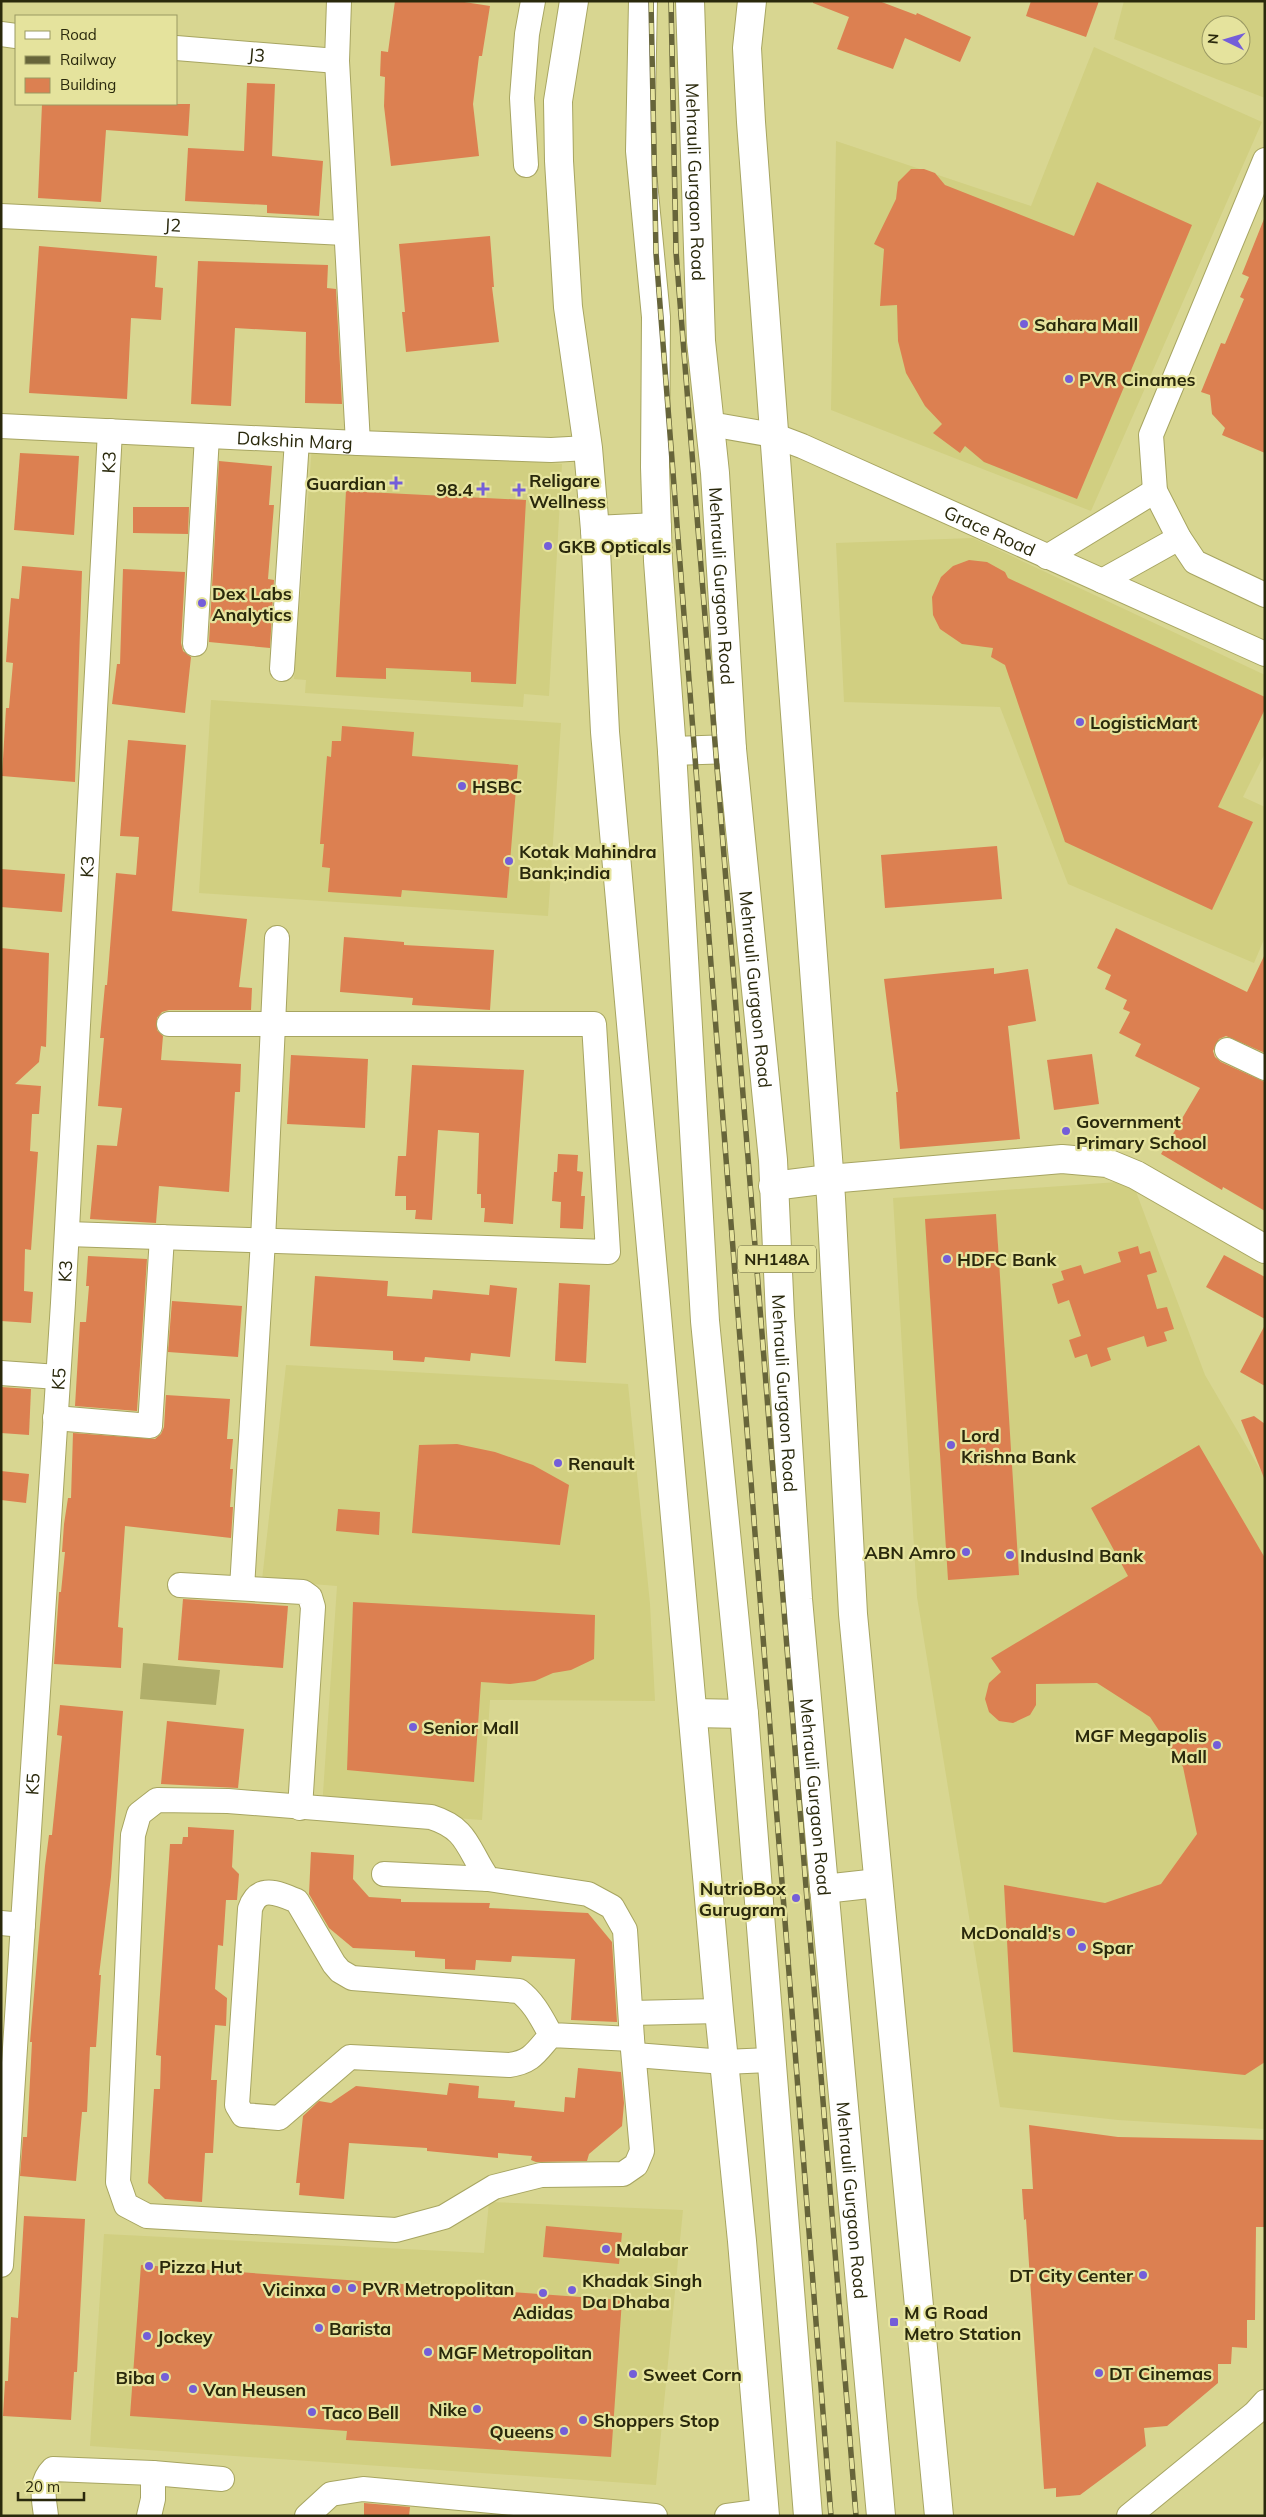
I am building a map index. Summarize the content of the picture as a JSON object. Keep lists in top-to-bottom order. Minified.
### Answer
{"streets":{"main road":["Mehrauli Gurgaon Road","NH148A"],"street":["J3","J2","Dakshin Marg","K3","Grace Road","K5"]},"crossings":[["Mehrauli Gurgaon Road","Grace Road"],["Dakshin Marg","K3"],["K3","K5"]],"places":{"other":["Sahara Mall","PVR Cinames","GKB Opticals","Dex Labs Analytics","LogisticMart","HSBC","Kotak Mahindra Bank;india","Government Primary School","HDFC Bank","Lord Krishna Bank","Renault","ABN Amro","IndusInd Bank","Senior Mall","MGF Megapolis Mall","NutrioBox Gurugram","McDonald's","Spar","Malabar","Pizza Hut","DT City Center","PVR Metropolitan","Vicinxa","Khadak Singh Da Dhaba","Adidas","Barista","Jockey","MGF Metropolitan","DT Cinemas","Sweet Corn","Biba","Van Heusen","Nike","Taco Bell","Shoppers Stop","Queens"],"health":["Guardian","98.4","Religare Wellness"],"transit":["M G Road Metro Station"]},"legend":["Road","Railway","Building"],"scale_bar":"20 m","north":"left"}
